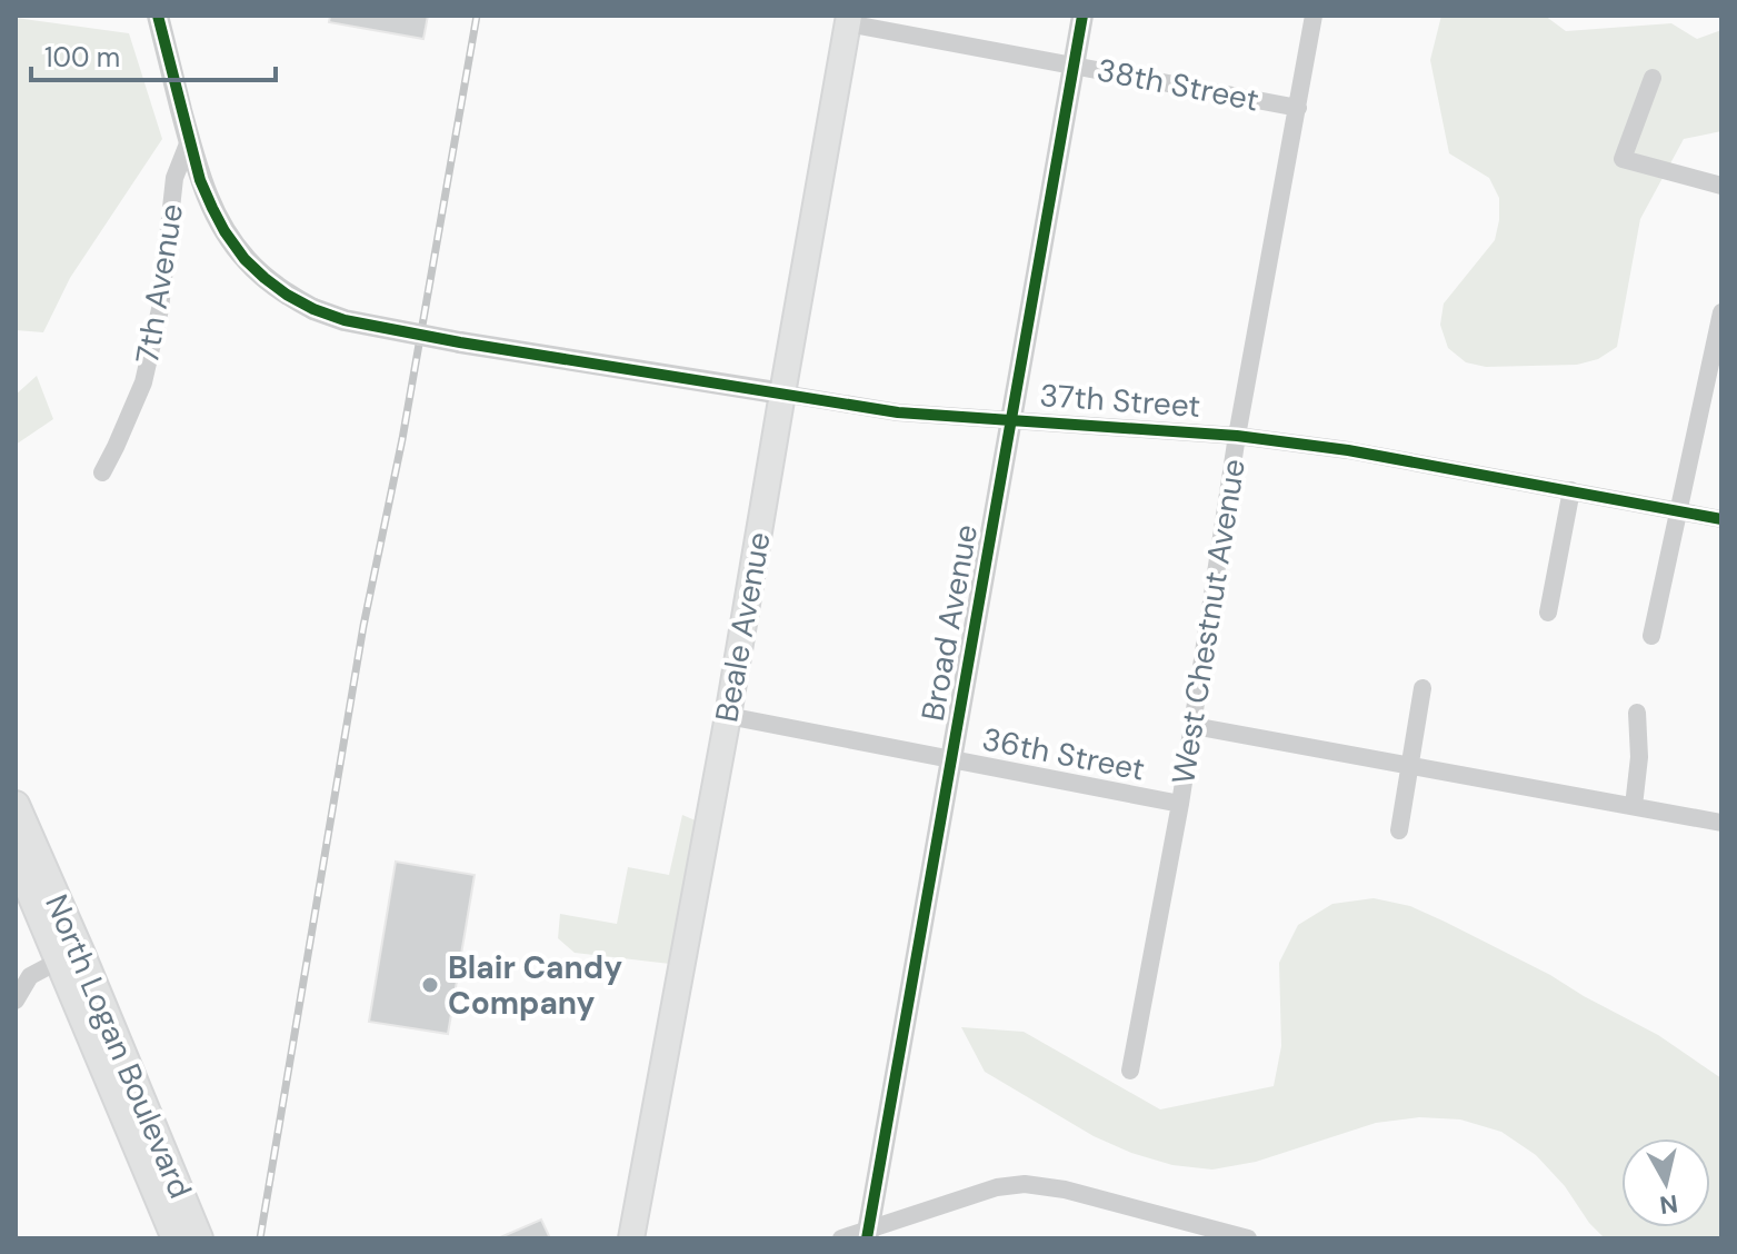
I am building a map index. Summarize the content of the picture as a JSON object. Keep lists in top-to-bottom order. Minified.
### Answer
{"streets":{"main road":["Beale Avenue","North Logan Boulevard"],"street":["38th Street","7th Avenue","37th Street","West Chestnut Avenue","Broad Avenue","36th Street"]},"crossings":[["38th Street","West Chestnut Avenue"],["38th Street","Broad Avenue"],["38th Street","Beale Avenue"],["7th Avenue","37th Street"],["37th Street","West Chestnut Avenue"],["37th Street","Broad Avenue"],["37th Street","Beale Avenue"],["West Chestnut Avenue","36th Street"],["Broad Avenue","36th Street"],["Beale Avenue","36th Street"]],"places":["Blair Candy Company"],"scale_bar":"100 m","north":"bottom"}
